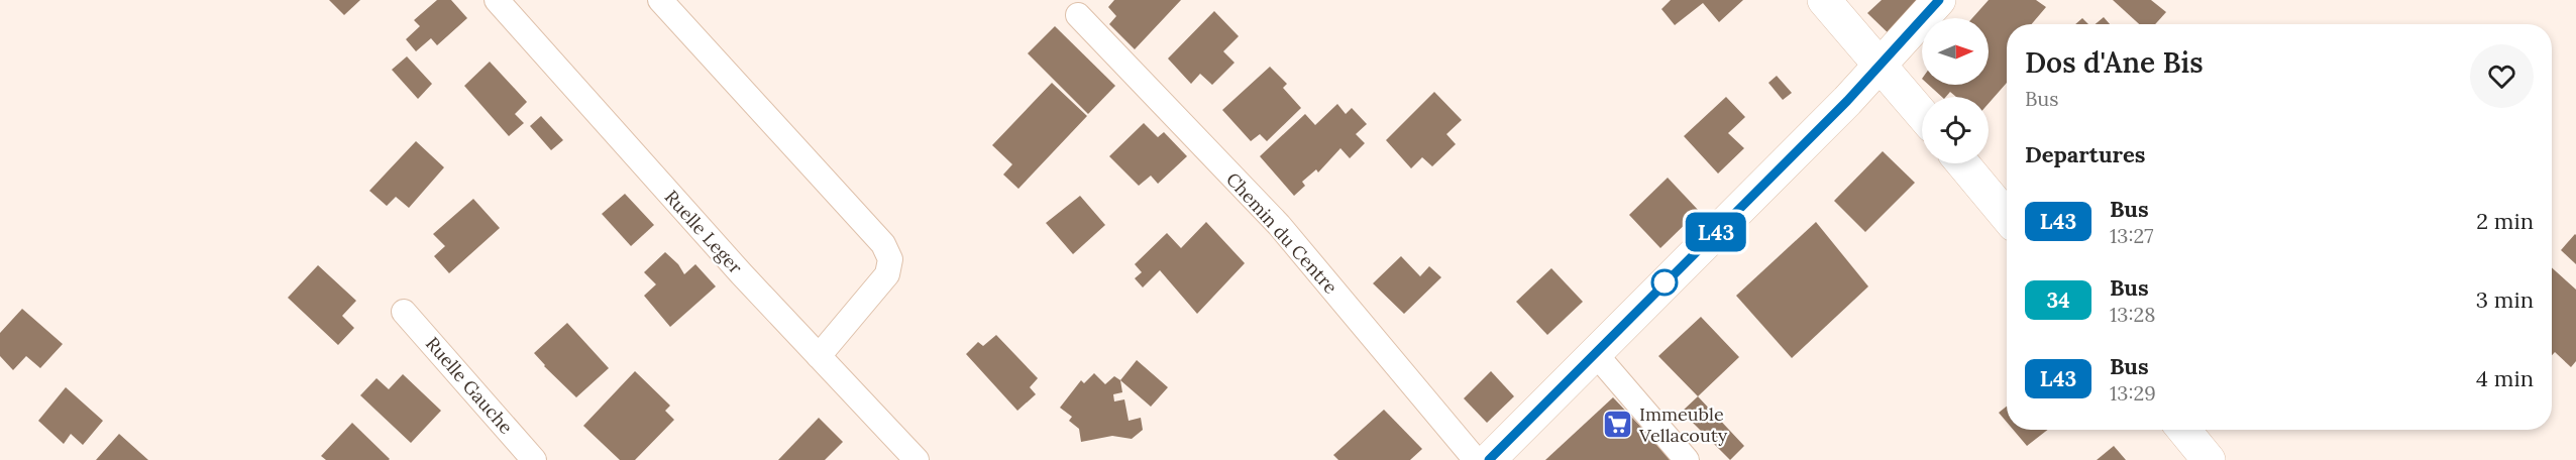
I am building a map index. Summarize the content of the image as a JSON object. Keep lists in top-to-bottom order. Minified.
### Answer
{"streets":{"street":["Ruelle Leger","Chemin du Centre","Ruelle Gauche"]},"places":{"supermarket":["Immeuble Vellacouty"]},"lines":["bus line L43"],"north":"right","page":{"on_map":"L43","heading":[["Dos d'Ane Bis","Bus"],"Departures"],"list":[{"mark":"L43","name":"Bus","note":"13:27","value":"2 min"},{"mark":"34","name":"Bus","note":"13:28","value":"3 min"},{"mark":"L43","name":"Bus","note":"13:29","value":"4 min"}]}}
